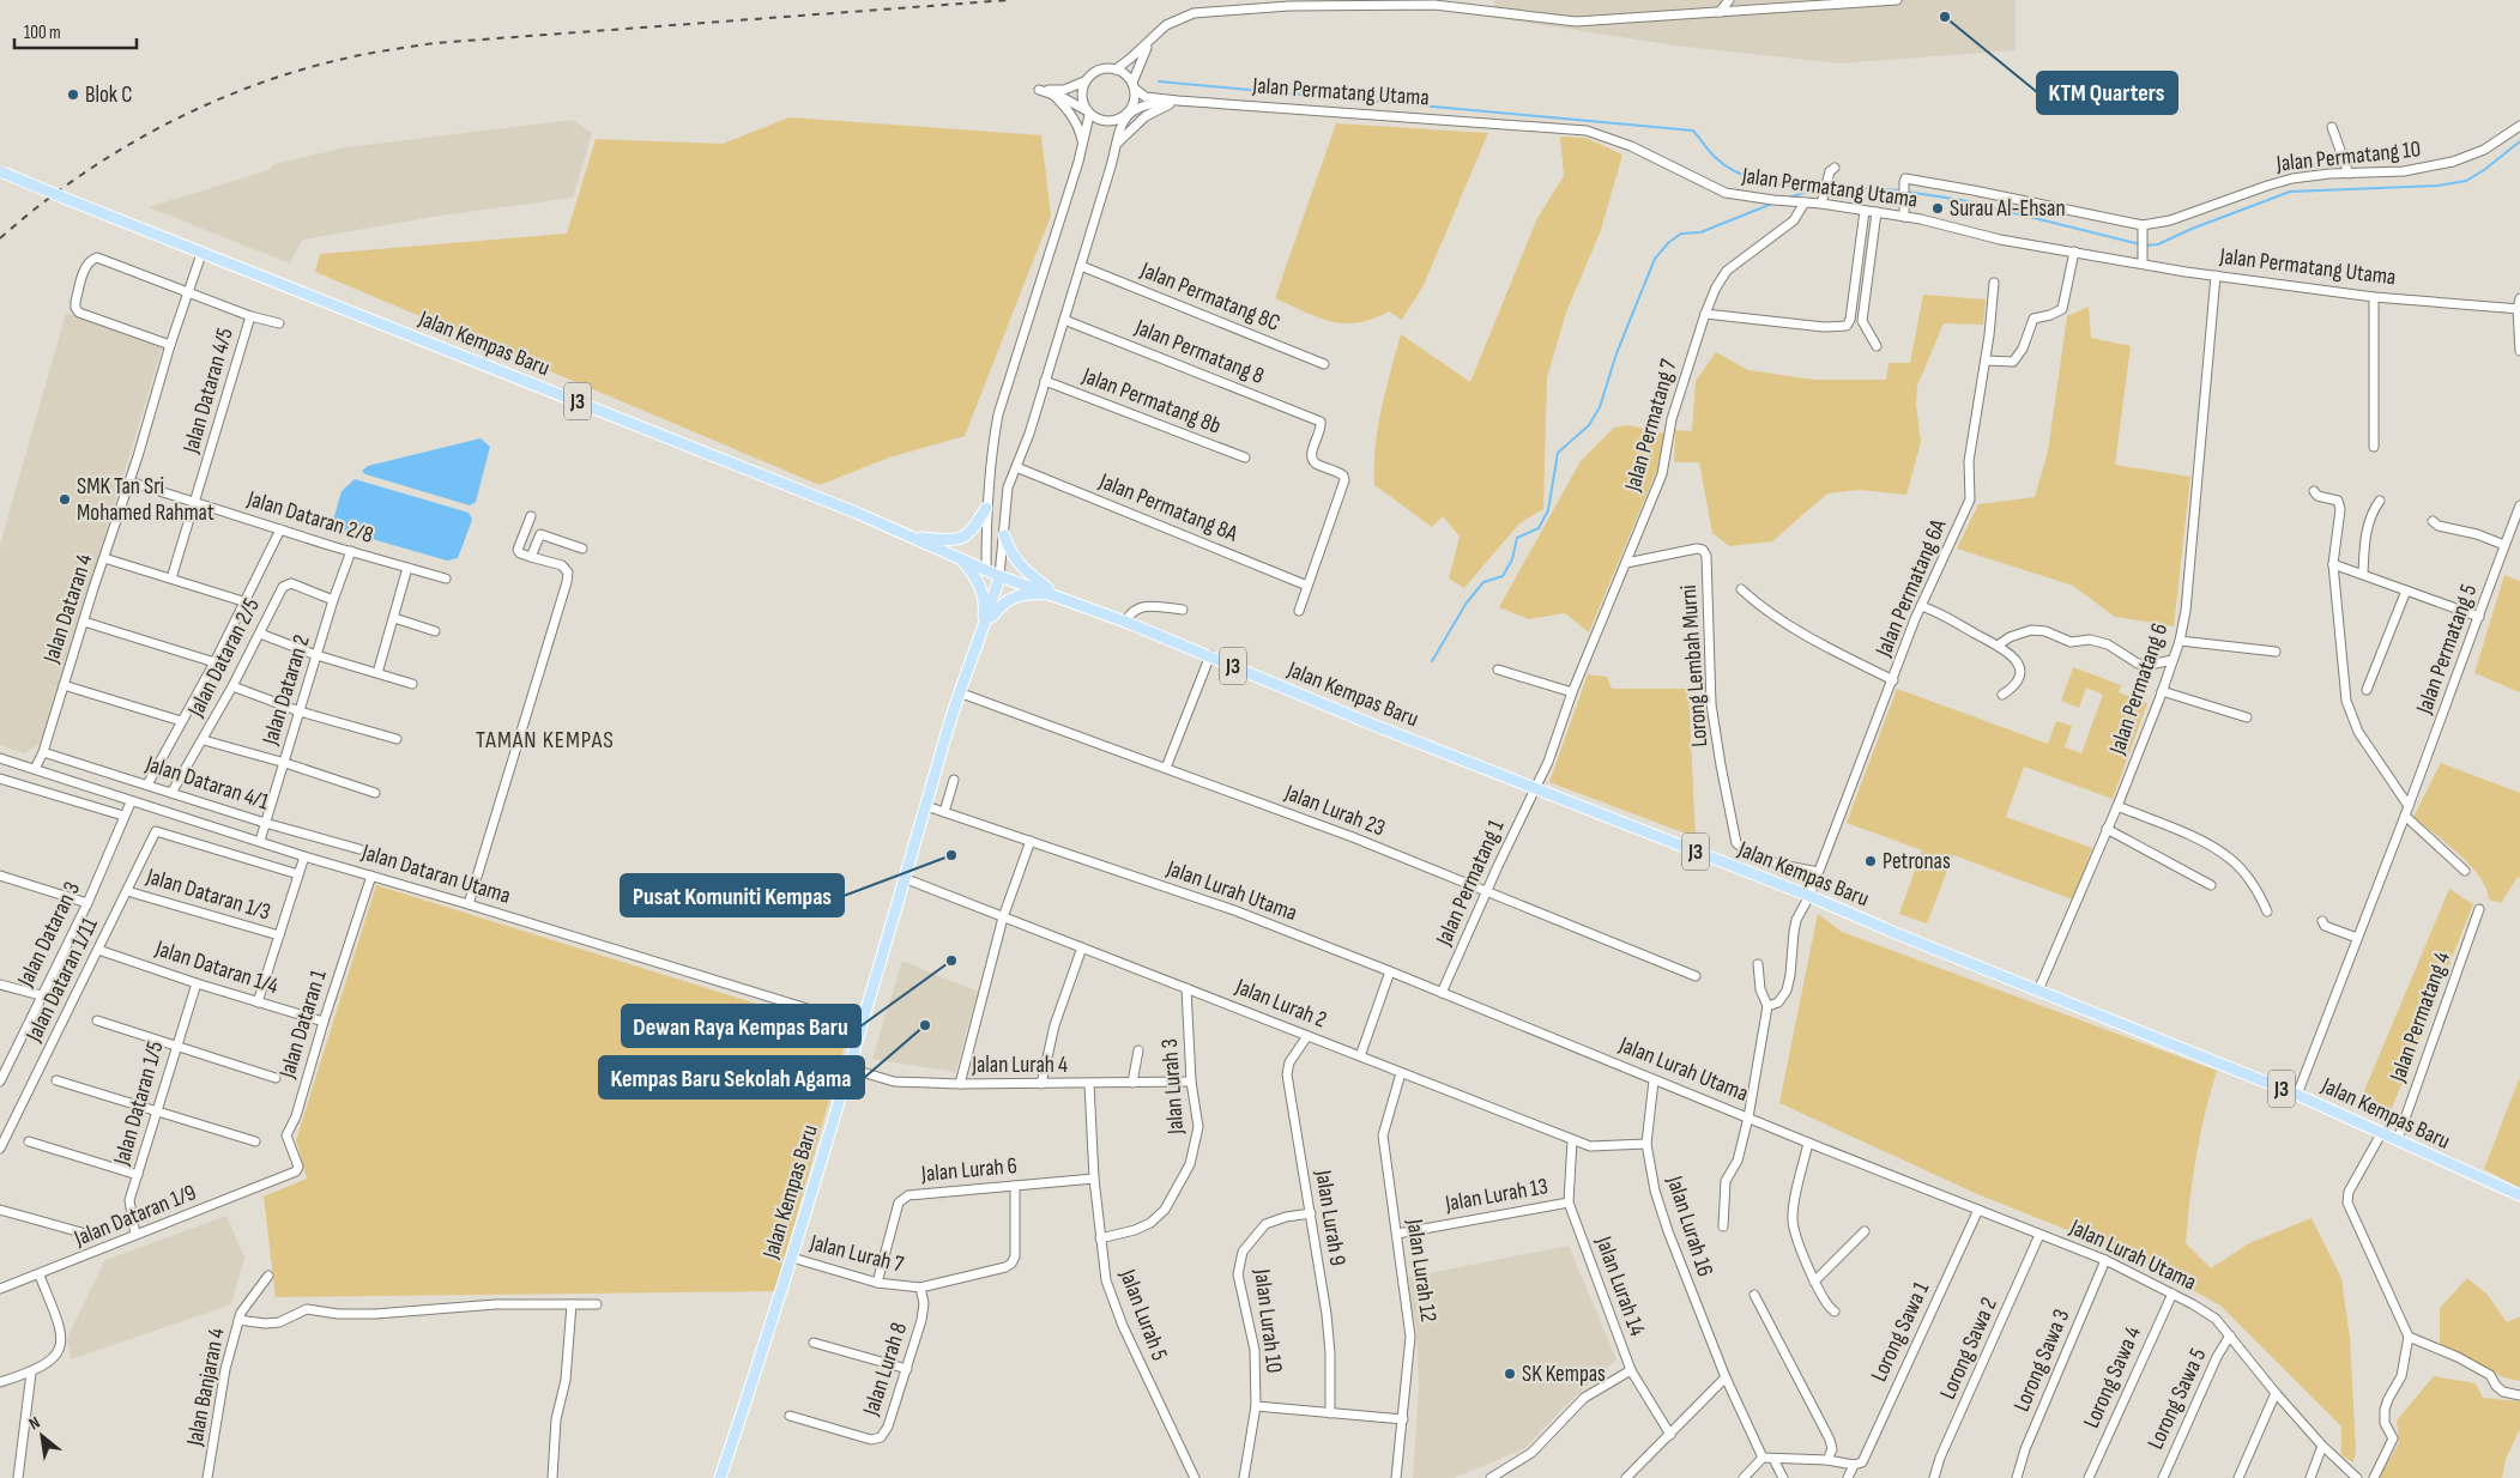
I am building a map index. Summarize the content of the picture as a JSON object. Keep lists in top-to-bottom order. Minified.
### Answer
{"streets":{"main road":["Jalan Kempas Baru","J3"],"street":["Jalan Permatang Utama","Jalan Permatang 10","Jalan Permatang 8C","Jalan Permatang 8","Jalan Dataran 4/5","Jalan Permatang 8b","Jalan Permatang 7","Jalan Permatang 8A","Jalan Dataran 2/8","Jalan Permatang 6A","Jalan Dataran 4","Jalan Permatang 5","Jalan Dataran 2/5","Lorong Lembah Murni","Jalan Permatang 6","Jalan Dataran 2","Jalan Dataran 4/1","Jalan Lurah 23","Jalan Dataran Utama","Jalan Permatang 1","Jalan Lurah Utama","Jalan Dataran 1/3","Jalan Dataran 3","Jalan Dataran 1/4","Jalan Dataran 1/11","Jalan Lurah 2","Jalan Permatang 4","Jalan Dataran 1","Jalan Lurah 4","Jalan Lurah 3","Jalan Dataran 1/5","Jalan Lurah 6","Jalan Lurah 13","Jalan Dataran 1/9","Jalan Lurah 9","Jalan Lurah 16","Jalan Lurah 7","Jalan Lurah 12","Jalan Lurah 14","Jalan Lurah 5","Jalan Lurah 10","Lorong Sawa 1","Lorong Sawa 2","Lorong Sawa 3","Jalan Lurah 8","Lorong Sawa 4","Jalan Banjaran 4","Lorong Sawa 5"]},"crossings":[["Jalan Permatang Utama","Jalan Permatang 7"],["Jalan Permatang Utama","Jalan Permatang 6"],["Jalan Kempas Baru","Jalan Permatang 7"],["Jalan Kempas Baru","Jalan Permatang 6A"],["Jalan Kempas Baru","Jalan Dataran 4"],["Jalan Kempas Baru","Jalan Permatang 6"],["Jalan Kempas Baru","Jalan Lurah 23"],["Jalan Kempas Baru","Jalan Dataran Utama"],["Jalan Kempas Baru","Jalan Permatang 1"],["Jalan Kempas Baru","Jalan Lurah Utama"],["Jalan Kempas Baru","Jalan Lurah 2"],["Jalan Kempas Baru","Jalan Permatang 4"],["Jalan Kempas Baru","Jalan Lurah 4"],["Jalan Kempas Baru","Jalan Lurah 7"],["Jalan Permatang 8","Jalan Permatang 8A"],["Jalan Dataran 4/5","Jalan Dataran 2/8"],["Jalan Dataran 4/5","Jalan Dataran 4"],["Jalan Permatang 7","Lorong Lembah Murni"],["Jalan Permatang 7","Jalan Permatang 1"],["Jalan Dataran 2/8","Jalan Dataran 4"],["Jalan Dataran 2/8","Jalan Dataran 2"],["Jalan Permatang 6A","Lorong Lembah Murni"],["Jalan Dataran 4","Jalan Dataran 4/1"],["Jalan Dataran 4","Jalan Dataran Utama"],["Jalan Dataran 2/5","Jalan Dataran 2"],["Jalan Dataran 2/5","Jalan Dataran 4/1"],["Jalan Dataran 2","Jalan Dataran 4/1"],["Jalan Dataran 2","Jalan Dataran Utama"],["Jalan Lurah 23","Jalan Permatang 1"],["Jalan Dataran Utama","Jalan Dataran 3"],["Jalan Dataran Utama","Jalan Dataran 1"],["Jalan Permatang 1","Jalan Lurah Utama"],["Jalan Lurah Utama","Jalan Lurah 16"],["Jalan Lurah Utama","Lorong Sawa 1"],["Jalan Lurah Utama","Lorong Sawa 2"],["Jalan Lurah Utama","Lorong Sawa 3"],["Jalan Lurah Utama","Lorong Sawa 4"],["Jalan Lurah Utama","Lorong Sawa 5"],["Jalan Dataran 1/3","Jalan Dataran 1/11"],["Jalan Dataran 1/4","Jalan Dataran 1/11"],["Jalan Dataran 1/4","Jalan Dataran 1"],["Jalan Dataran 1/4","Jalan Dataran 1/5"],["Jalan Lurah 2","Jalan Lurah 3"],["Jalan Lurah 2","Jalan Lurah 9"],["Jalan Lurah 2","Jalan Lurah 16"],["Jalan Lurah 2","Jalan Lurah 12"],["Jalan Lurah 2","Jalan Lurah 14"],["Jalan Dataran 1","Jalan Dataran 1/9"],["Jalan Lurah 4","Jalan Lurah 3"],["Jalan Lurah 4","Jalan Lurah 5"],["Jalan Lurah 3","Jalan Lurah 5"],["Jalan Dataran 1/5","Jalan Dataran 1/9"],["Jalan Lurah 6","Jalan Lurah 7"],["Jalan Lurah 6","Jalan Lurah 5"],["Jalan Lurah 13","Jalan Lurah 12"],["Jalan Lurah 13","Jalan Lurah 14"],["Jalan Lurah 9","Jalan Lurah 10"],["Jalan Lurah 7","Jalan Lurah 8"]],"districts":["TAMAN KEMPAS"],"places":["KTM Quarters","Blok C","Surau Al-Ehsan","SMK Tan Sri Mohamed Rahmat","Pusat Komuniti Kempas","Petronas","Dewan Raya Kempas Baru","Kempas Baru Sekolah Agama","SK Kempas"],"scale_bar":"100 m","north":"top left"}
